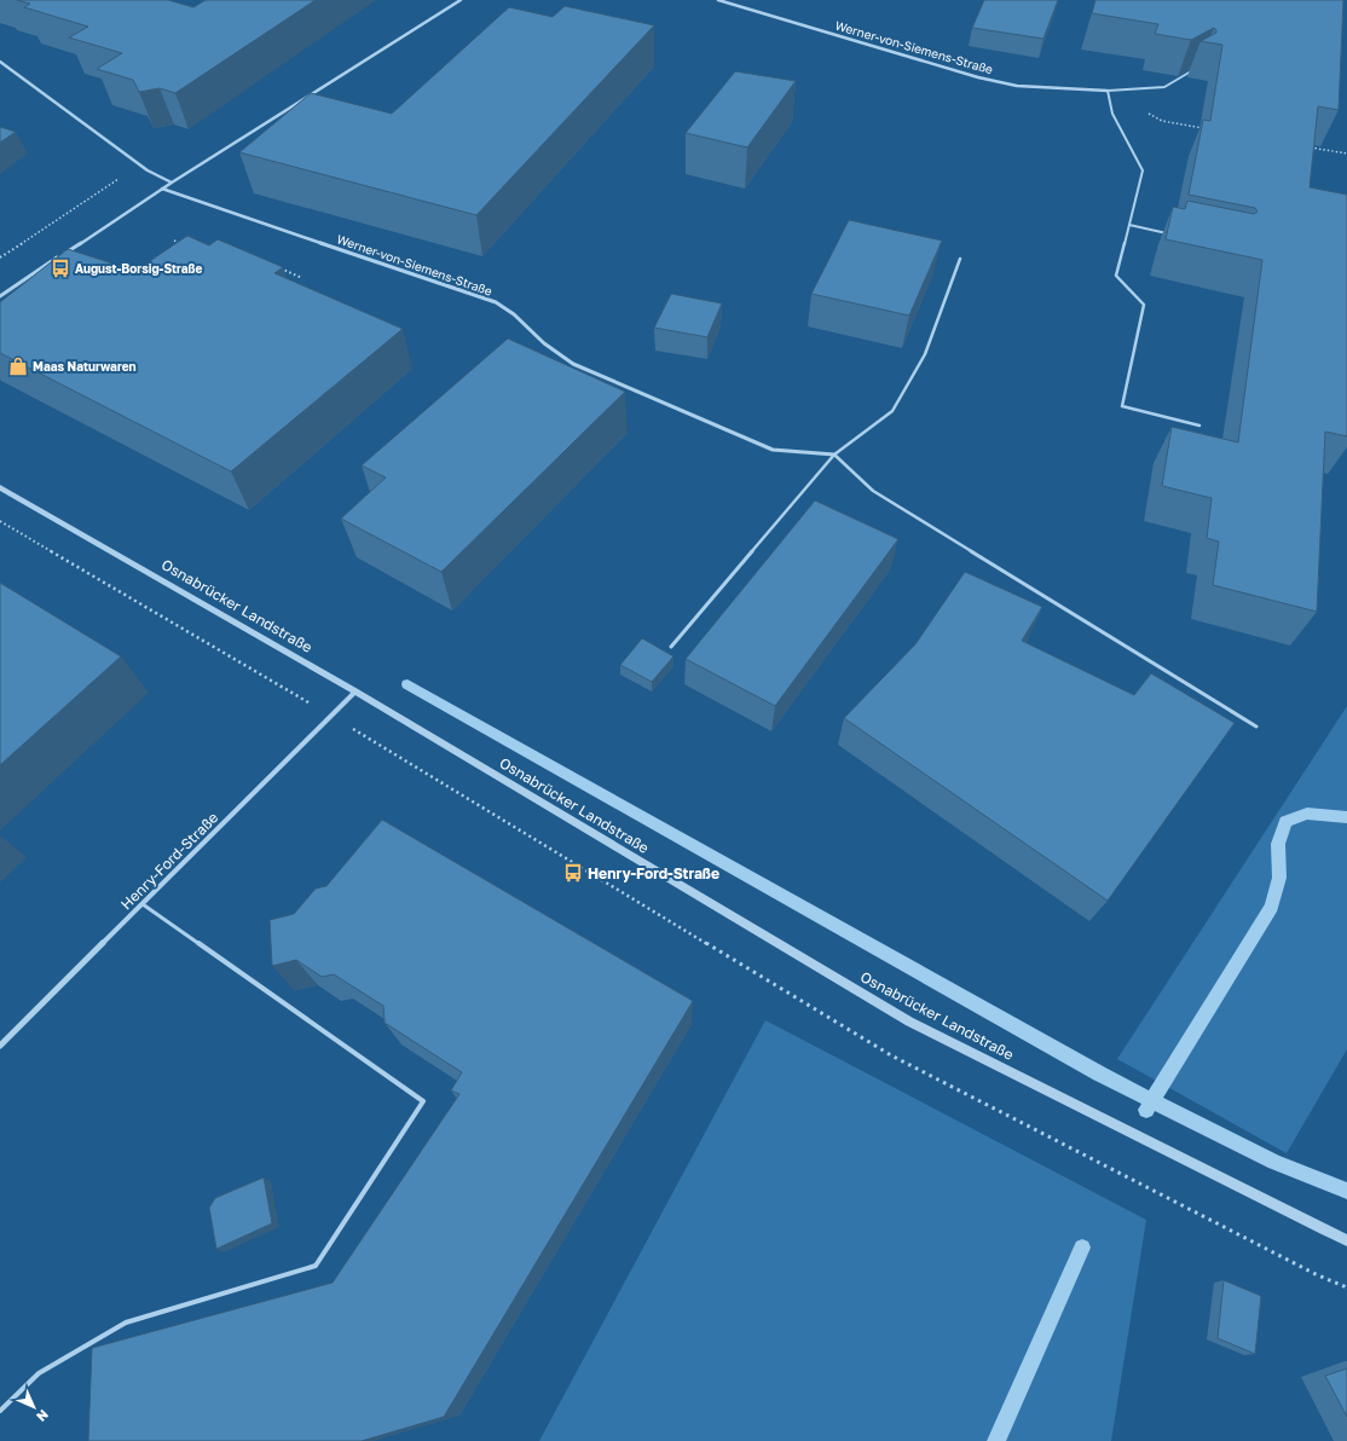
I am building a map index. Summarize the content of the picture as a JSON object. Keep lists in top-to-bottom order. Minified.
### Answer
{"streets":{"street":["Werner-von-Siemens-Straße","Osnabrücker Landstraße","Henry-Ford-Straße"]},"crossings":[["Osnabrücker Landstraße","Henry-Ford-Straße"]],"places":{"bus stop":["August-Borsig-Straße","Henry-Ford-Straße"],"shop":["Maas Naturwaren"]},"north":"bottom right"}
